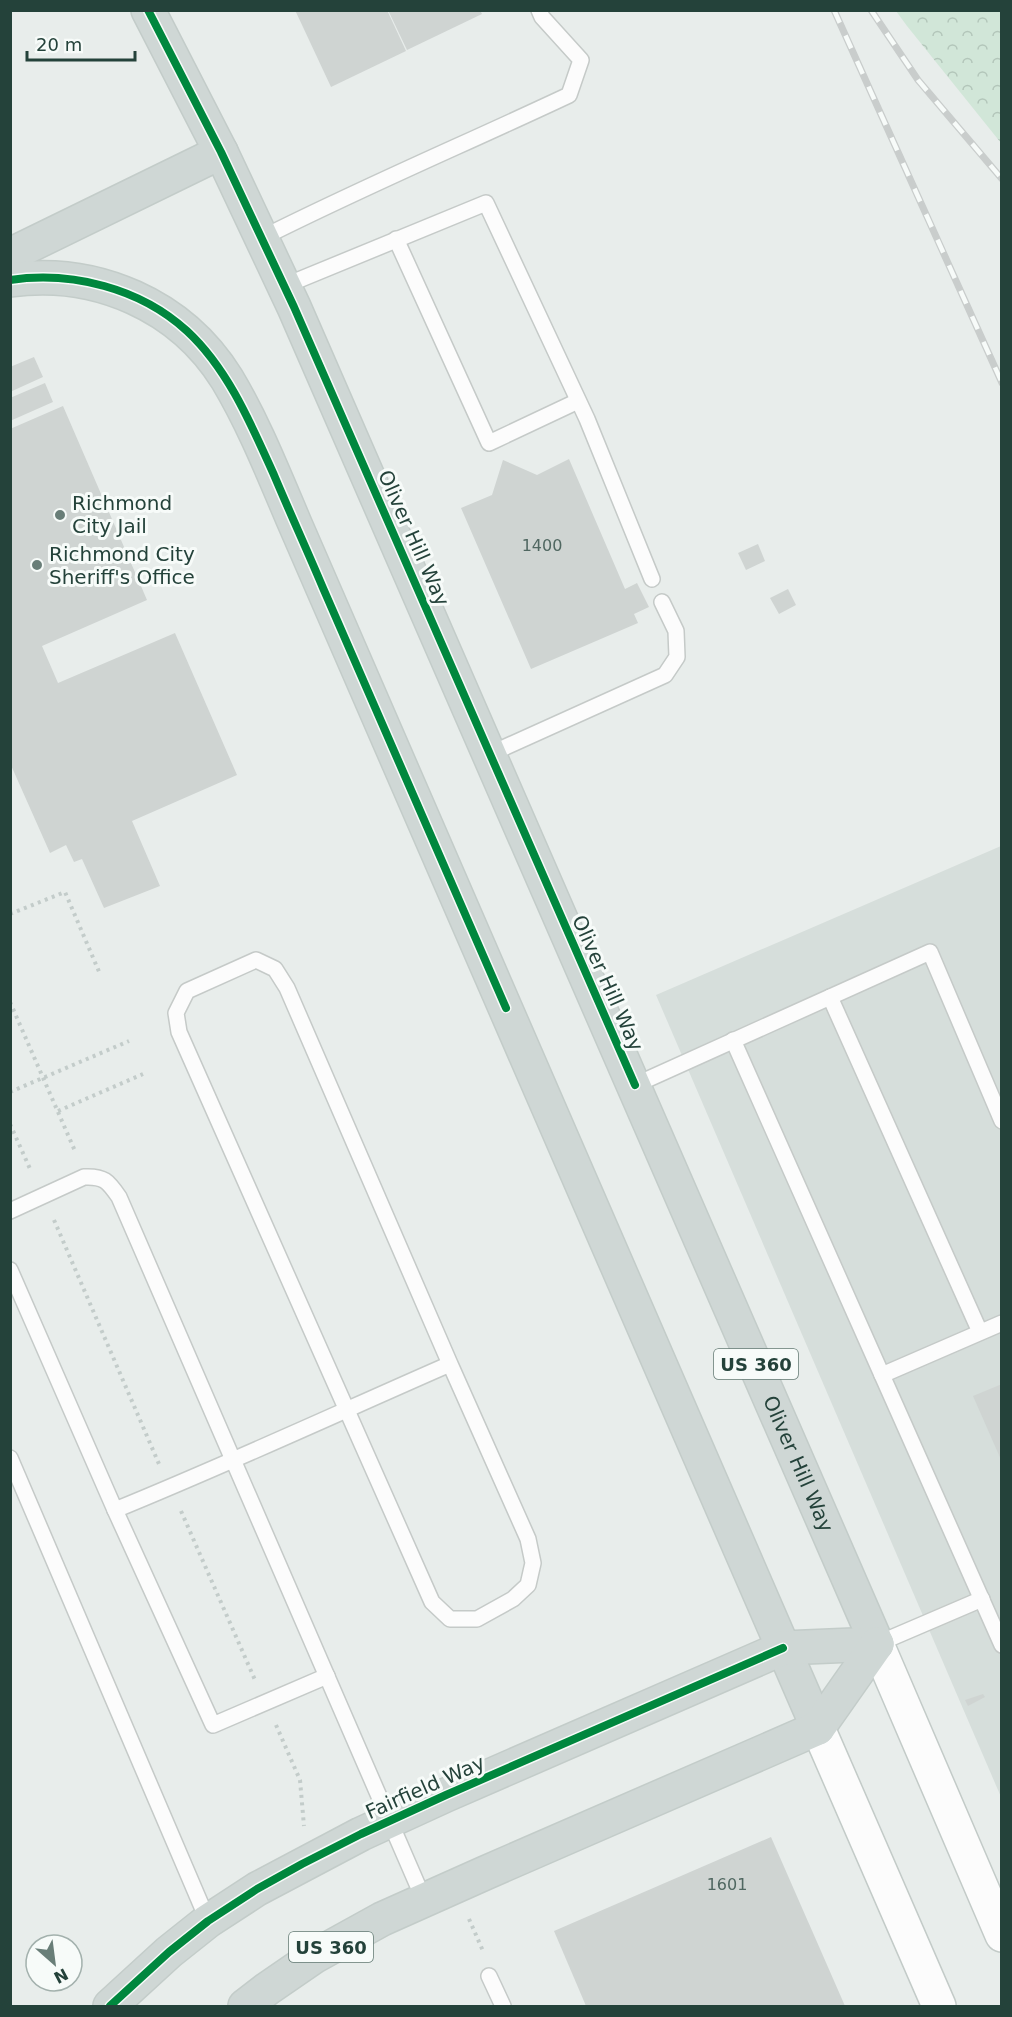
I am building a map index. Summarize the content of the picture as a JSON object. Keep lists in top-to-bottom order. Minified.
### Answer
{"streets":{"main road":["Oliver Hill Way","US 360","Fairfield Way"]},"crossings":[["Oliver Hill Way","Fairfield Way"]],"places":["Richmond City Jail","Richmond City Sheriff's Office"],"house_numbers":["1400","1601"],"scale_bar":"20 m","north":"bottom right"}
